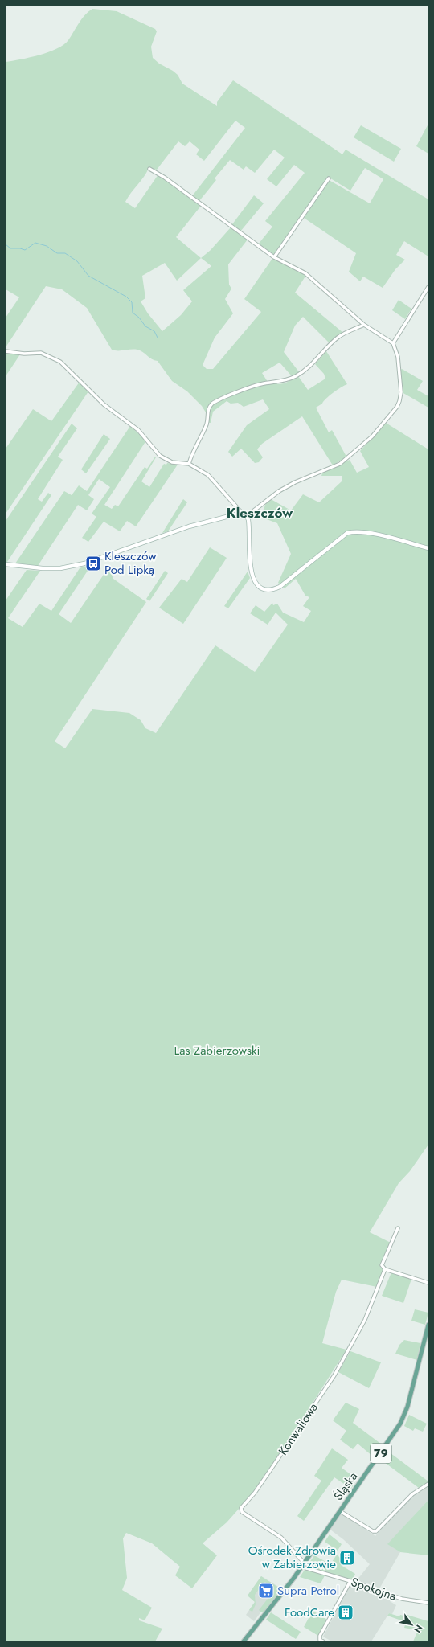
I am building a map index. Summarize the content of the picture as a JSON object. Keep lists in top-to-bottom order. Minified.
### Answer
{"streets":{"main road":["79","Śląska"],"street":["Konwaliowa","Spokojna"]},"crossings":[["Konwaliowa","Śląska"],["Konwaliowa","Spokojna"],["Śląska","Spokojna"]],"districts":["Kleszczów"],"parks":["Las Zabierzowski"],"places":{"bus stop":["Kleszczów Pod Lipką"],"building":["Ośrodek Zdrowia w Zabierzowie","FoodCare"],"supermarket":["Supra Petrol"]},"north":"bottom right"}
